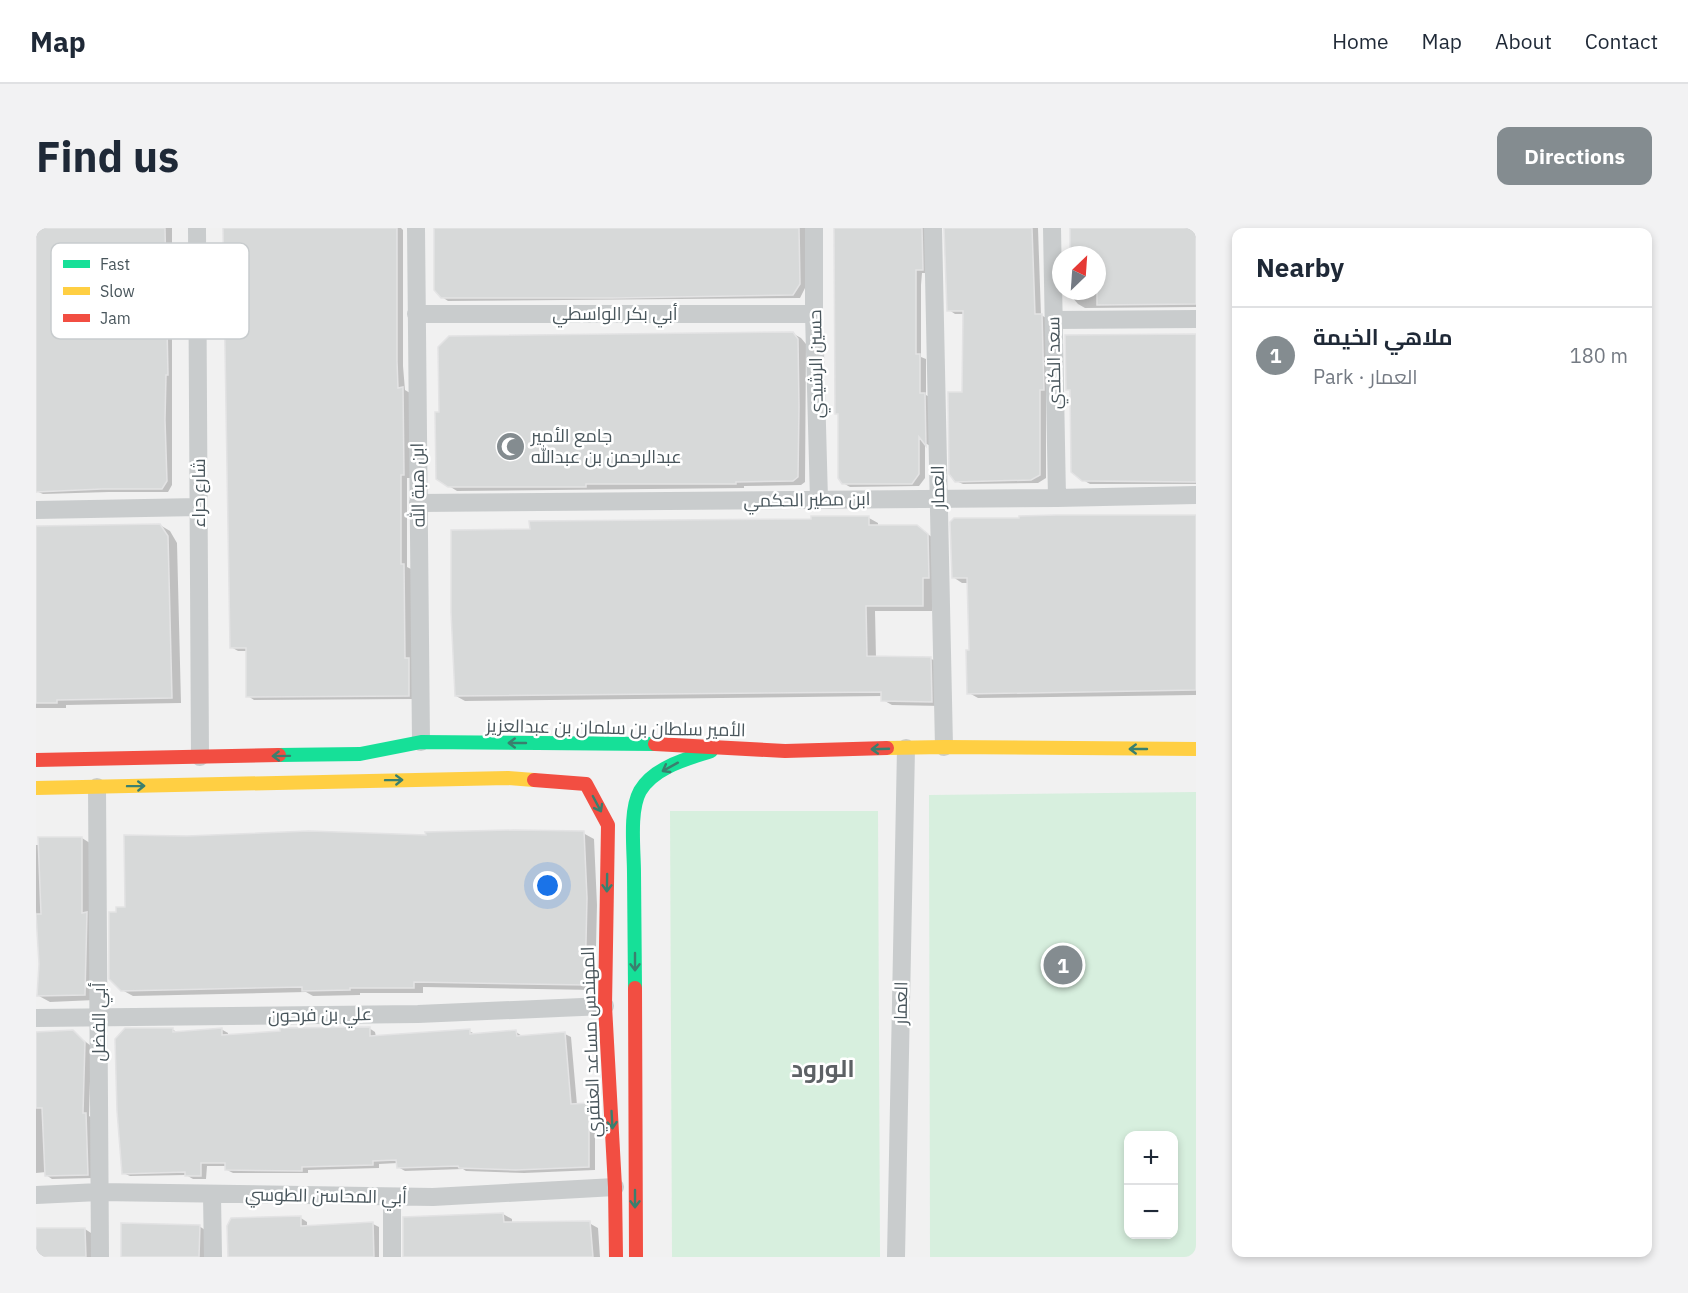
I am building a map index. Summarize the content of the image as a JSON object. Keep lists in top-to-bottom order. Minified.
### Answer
{"streets":{"street":["أبي بكر الواسطي","سعد الكندي","حسين الرشيدي","ابن هبة الله","العمار","شارع حراء","ابن مطير الحكمي","الأمير سلطان بن سلمان بن عبدالعزيز","علي بن فرحون","أبي الفضل","المهندس مساعد العنقري","أبي المحاسن الطوسي"]},"crossings":[["أبي بكر الواسطي","حسين الرشيدي"],["أبي بكر الواسطي","ابن هبة الله"],["سعد الكندي","ابن مطير الحكمي"],["حسين الرشيدي","ابن مطير الحكمي"],["ابن هبة الله","ابن مطير الحكمي"],["ابن هبة الله","الأمير سلطان بن سلمان بن عبدالعزيز"],["العمار","ابن مطير الحكمي"],["العمار","الأمير سلطان بن سلمان بن عبدالعزيز"],["شارع حراء","الأمير سلطان بن سلمان بن عبدالعزيز"],["علي بن فرحون","أبي الفضل"],["علي بن فرحون","المهندس مساعد العنقري"],["أبي الفضل","أبي المحاسن الطوسي"],["المهندس مساعد العنقري","أبي المحاسن الطوسي"]],"one_way":["الأمير سلطان بن سلمان بن عبدالعزيز"],"districts":["الورود"],"places":{"mosque":["جامع الأمير عبدالرحمن بن عبدالله"]},"legend":["Fast","Slow","Jam"],"north":"top right","page":{"header":"Map","nav":["Home","Map","About","Contact"],"buttons":"Directions","title":"Find us","heading":"Nearby","list":[{"mark":"1","name":"ملاهي الخيمة","note":"Park · العمار","value":"180 m"}],"pins":"1","map_buttons":["+","−"]}}
